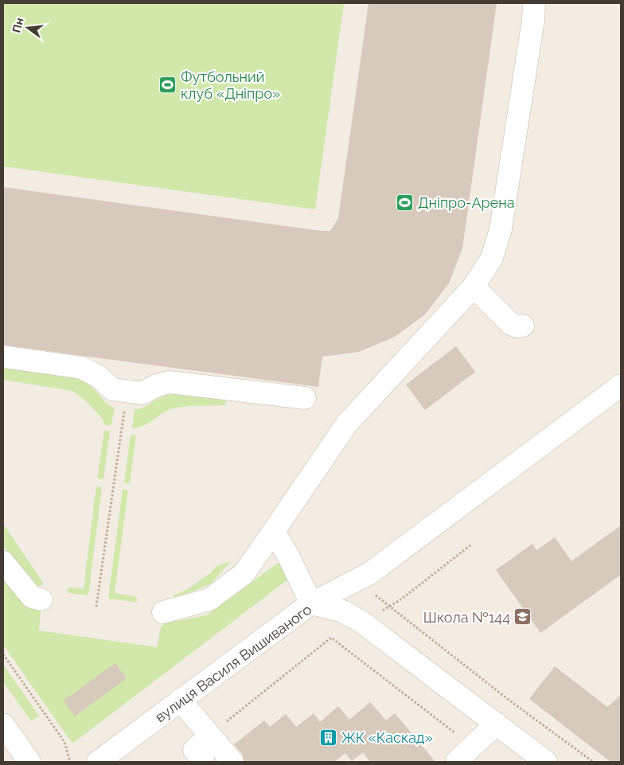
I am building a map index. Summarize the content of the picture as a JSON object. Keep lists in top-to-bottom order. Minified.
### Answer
{"streets":{"street":["вулиця Василя Вишиваного"]},"places":{"sports":["Футбольний клуб «Дніпро»","Дніпро-Арена"],"school or university":["Школа №144"],"building":["ЖК «Каскад»"]},"north":"left"}
